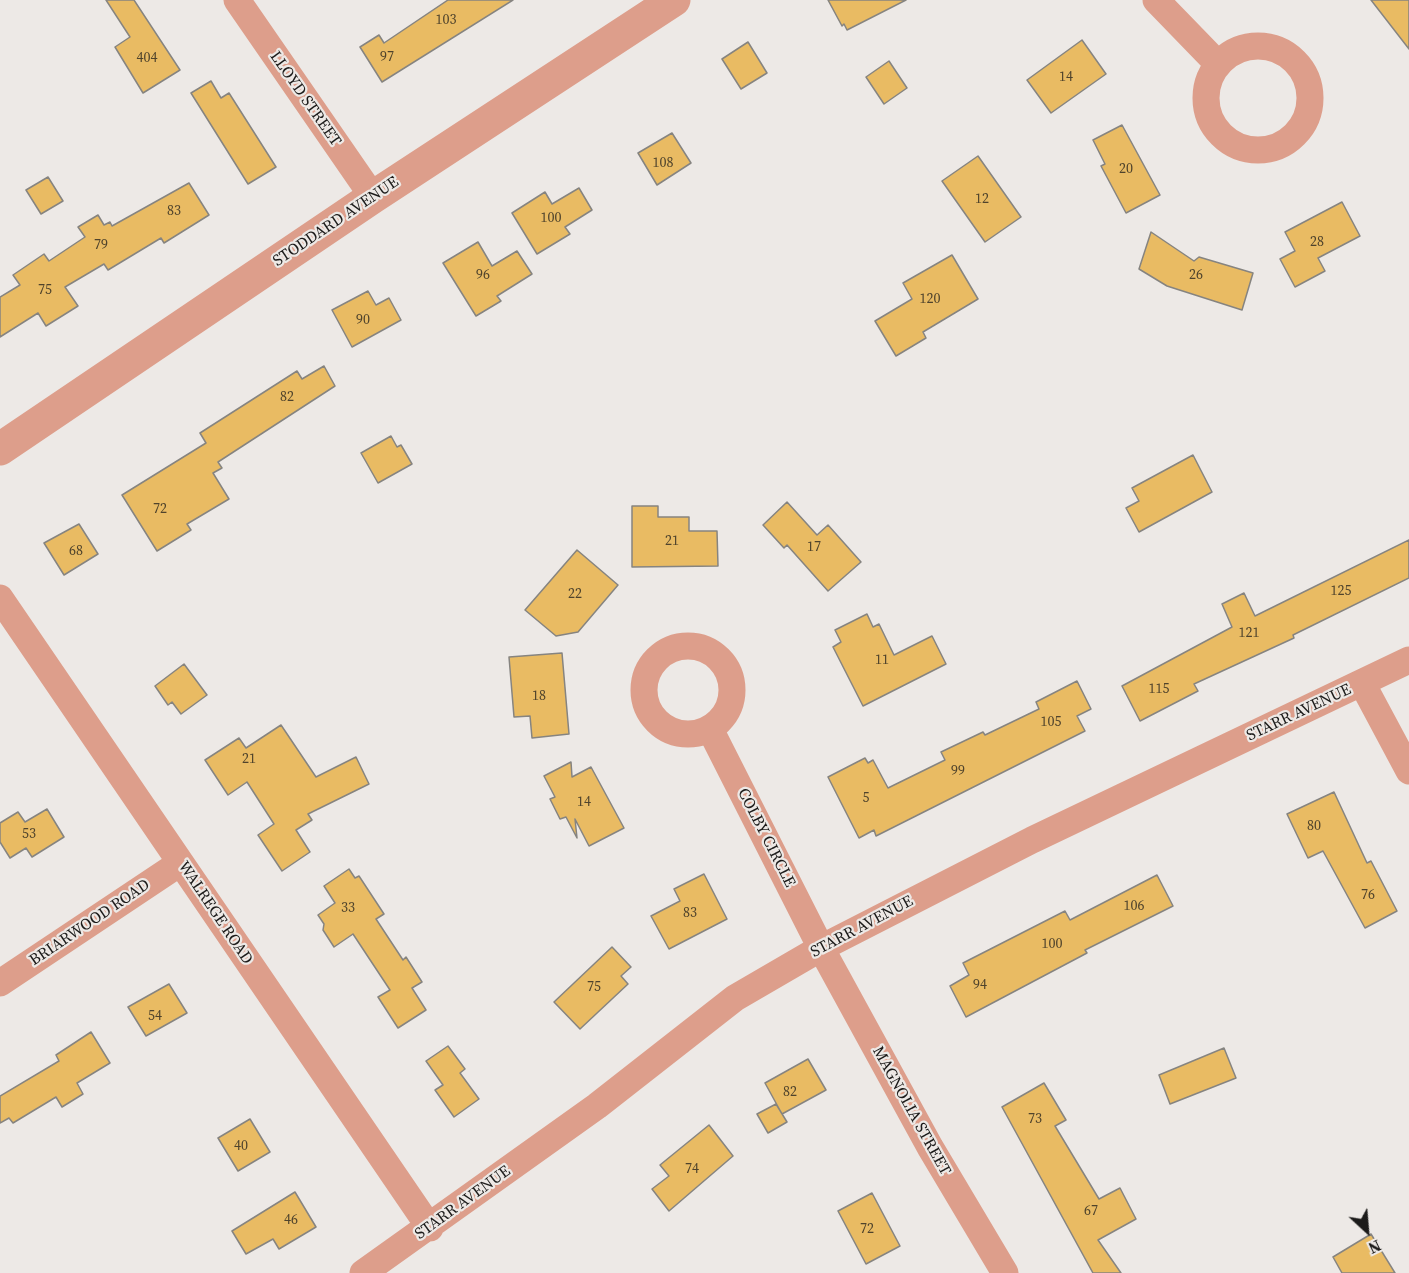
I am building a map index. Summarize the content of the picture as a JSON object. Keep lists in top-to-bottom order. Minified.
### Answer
{"streets":{"street":["LLOYD STREET","STODDARD AVENUE","STARR AVENUE","COLBY CIRCLE","WALREGE ROAD","BRIARWOOD ROAD","MAGNOLIA STREET"]},"crossings":[["LLOYD STREET","STODDARD AVENUE"],["STARR AVENUE","COLBY CIRCLE"],["STARR AVENUE","WALREGE ROAD"],["STARR AVENUE","MAGNOLIA STREET"],["COLBY CIRCLE","MAGNOLIA STREET"],["WALREGE ROAD","BRIARWOOD ROAD"]],"house_numbers":["103","97","404","14","108","20","12","83","100","28","79","96","26","75","120","90","82","72","21","17","68","125","22","121","11","115","18","105","21","99","5","14","80","53","76","106","33","83","100","94","75","54","82","73","40","74","67","46","72"],"north":"bottom right"}
